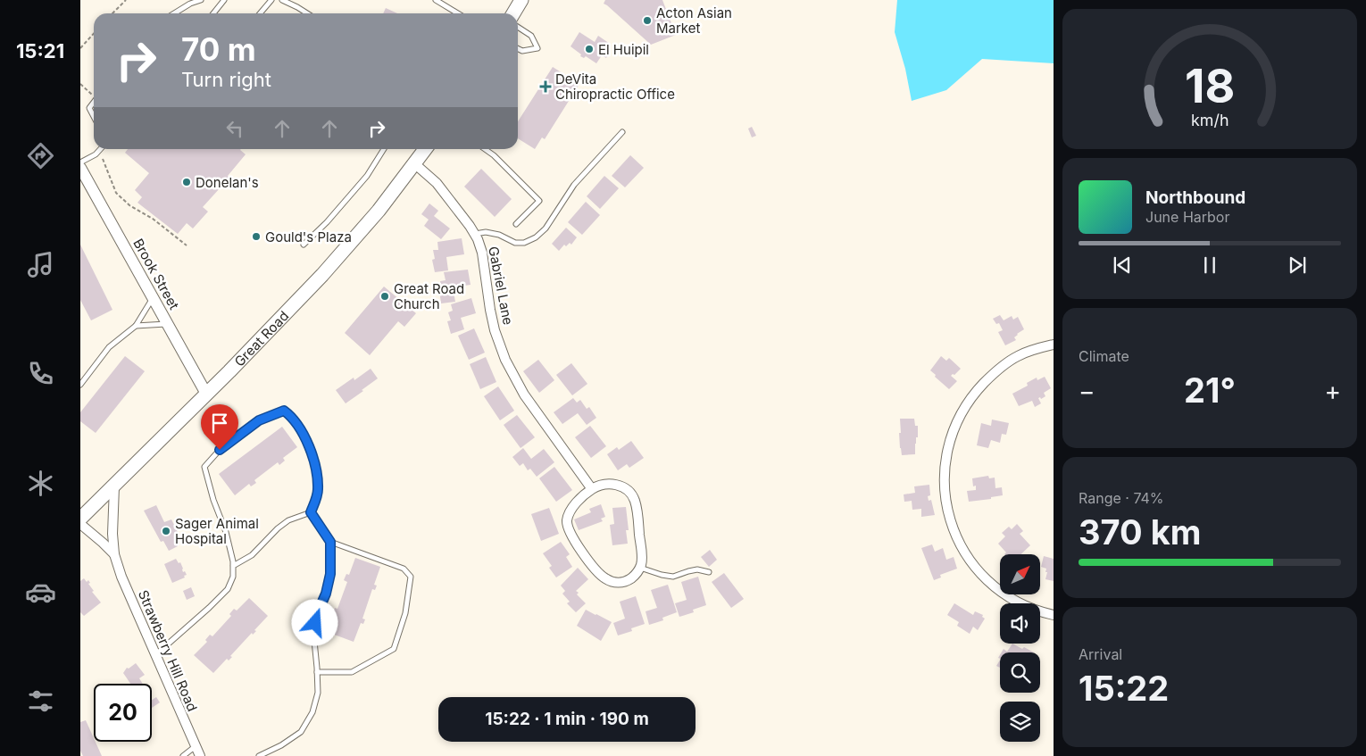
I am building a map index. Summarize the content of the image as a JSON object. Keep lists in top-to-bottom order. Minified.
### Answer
{"streets":{"main road":["Great Road"],"street":["Brook Street","Gabriel Lane","Strawberry Hill Road"]},"crossings":[["Brook Street","Great Road"],["Gabriel Lane","Great Road"],["Great Road","Strawberry Hill Road"]],"places":{"other":["Acton Asian Market","El Huipil","Donelan's","Gould's Plaza","Great Road Church","Sager Animal Hospital"],"health":["DeVita Chiropractic Office"]},"north":"top right","page":{"tabs":"15:21","turn":["70 m","Turn right"],"song":["Northbound","June Harbor"],"tile":["Climate",["Range · 74%","370 km"],["Arrival","15:22"]],"heat":["−","21°","+"],"limit":"20","trip":"15:22 · 1 min · 190 m","gauge":["18","km/h"]}}
